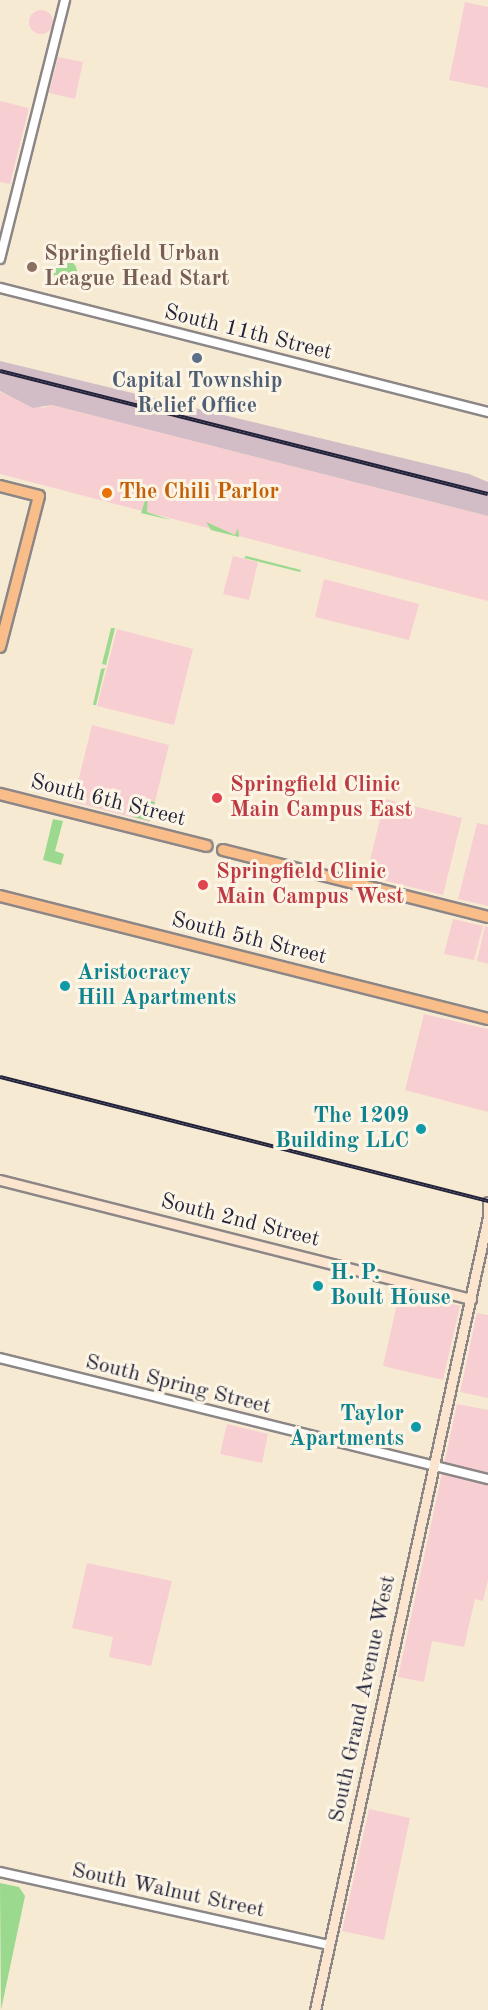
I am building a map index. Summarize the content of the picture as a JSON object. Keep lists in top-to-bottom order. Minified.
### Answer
{"streets":{"main road":["South 6th Street","South 5th Street","South 2nd Street","South Grand Avenue West"],"street":["South 11th Street","South Spring Street","South Walnut Street"]},"crossings":[["South 2nd Street","South Grand Avenue West"],["South Spring Street","South Grand Avenue West"],["South Grand Avenue West","South Walnut Street"]],"places":["Springfield Urban League Head Start","Capital Township Relief Office","The Chili Parlor","Springfield Clinic Main Campus East","Springfield Clinic Main Campus West","Aristocracy Hill Apartments","The 1209 Building LLC","H. P. Boult House","Taylor Apartments"]}
